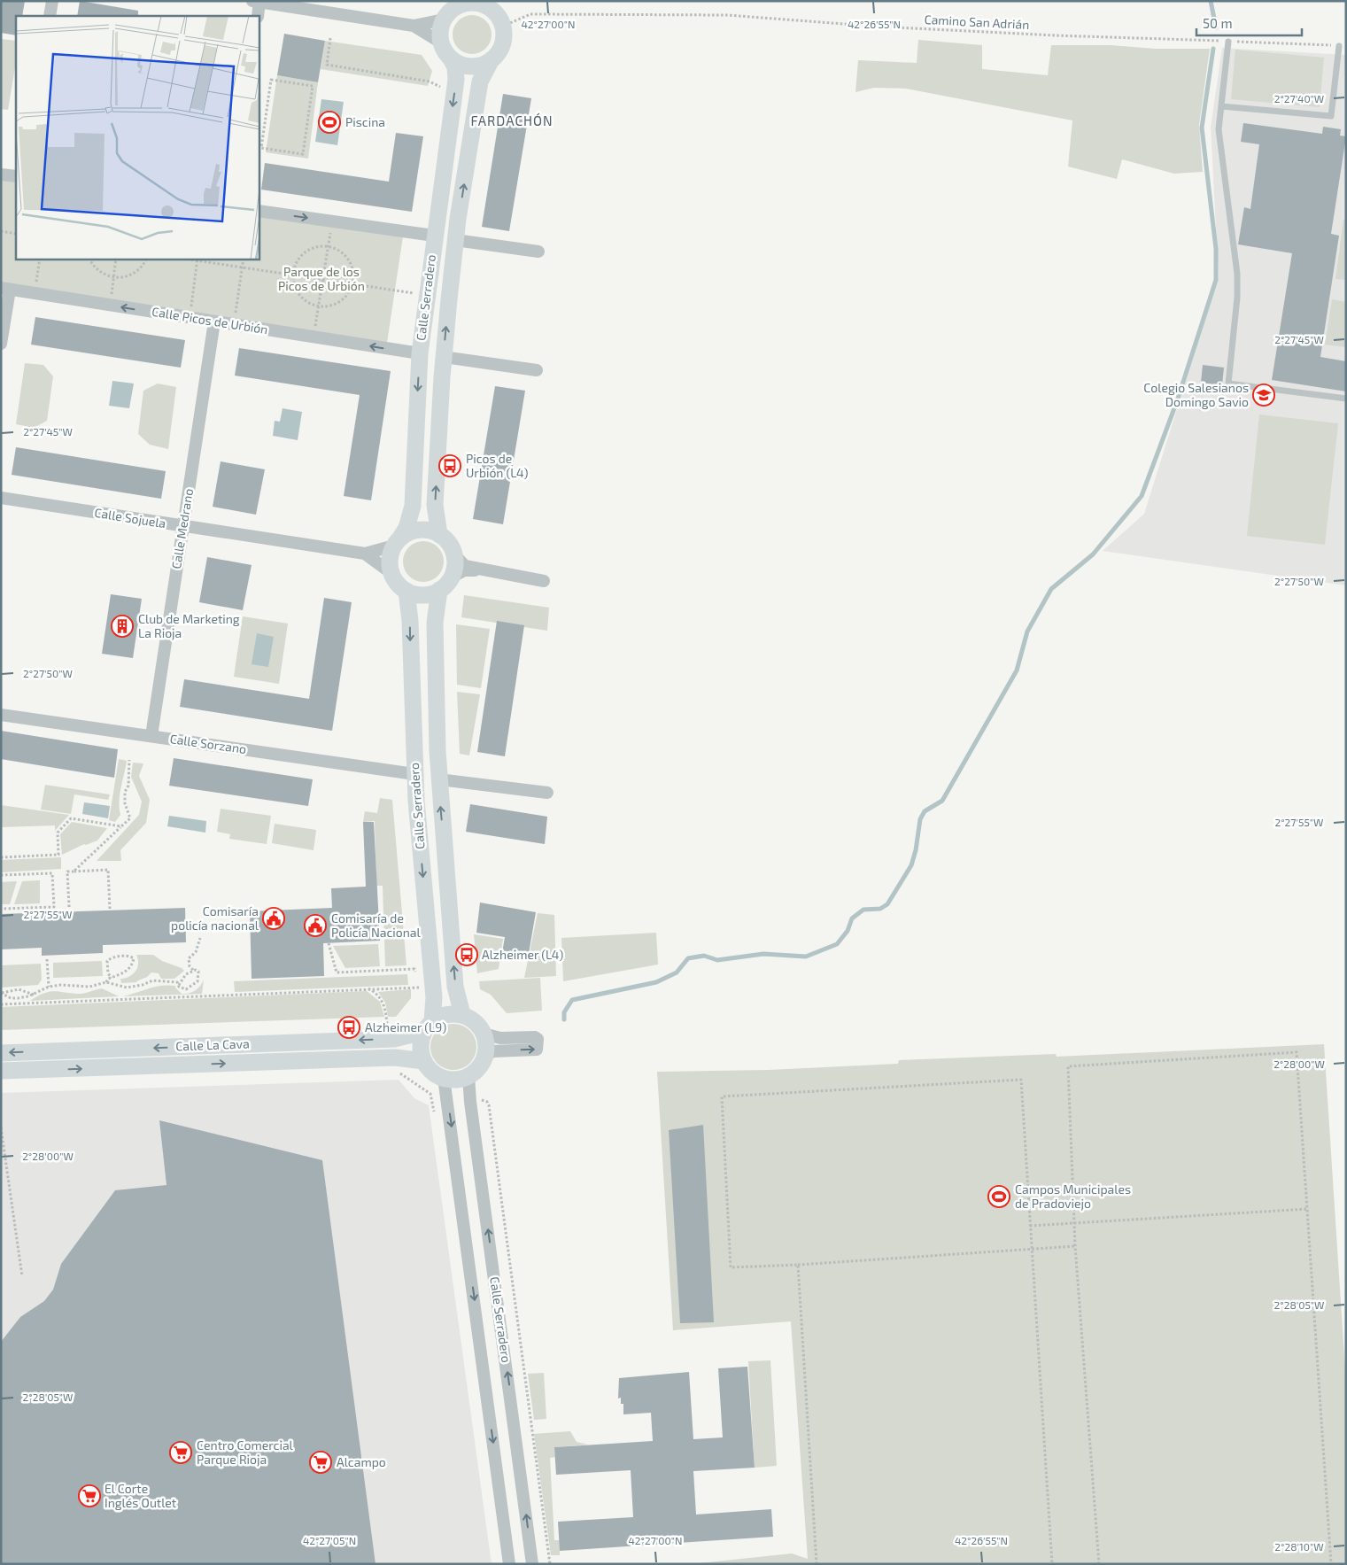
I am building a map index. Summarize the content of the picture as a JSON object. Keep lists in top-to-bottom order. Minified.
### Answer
{"streets":{"main road":["Calle Serradero","Calle La Cava"],"street":["Calle Picos de Urbión","Calle Sojuela","Calle Medrano","Calle Sorzano"],"path":["Camino San Adrián"]},"crossings":[["Camino San Adrián","Calle Serradero"],["Calle Serradero","Calle Picos de Urbión"],["Calle Serradero","Calle Sojuela"],["Calle Serradero","Calle Sorzano"],["Calle Serradero","Calle La Cava"],["Calle Picos de Urbión","Calle Medrano"],["Calle Sojuela","Calle Medrano"],["Calle Medrano","Calle Sorzano"]],"one_way":["Calle Picos de Urbión"],"districts":["FARDACHÓN"],"parks":["Parque de los Picos de Urbión"],"places":{"sports":["Piscina","Campos Municipales de Pradoviejo"],"school or university":["Colegio Salesianos Domingo Savio"],"bus stop":["Picos de Urbión (L4)","Alzheimer (L4)","Alzheimer (L9)"],"building":["Club de Marketing La Rioja"],"public building":["Comisaría policía nacional","Comisaría de Policía Nacional"],"supermarket":["Centro Comercial Parque Rioja","Alcampo","El Corte Inglés Outlet"]},"scale_bar":"50 m","coordinates":["42°27'00\"N","42°26'55\"N","2°27'40\"W","2°27'45\"W","2°27'50\"W","2°27'55\"W","2°28'00\"W","2°28'05\"W","42°27'05\"N","2°28'10\"W"]}
